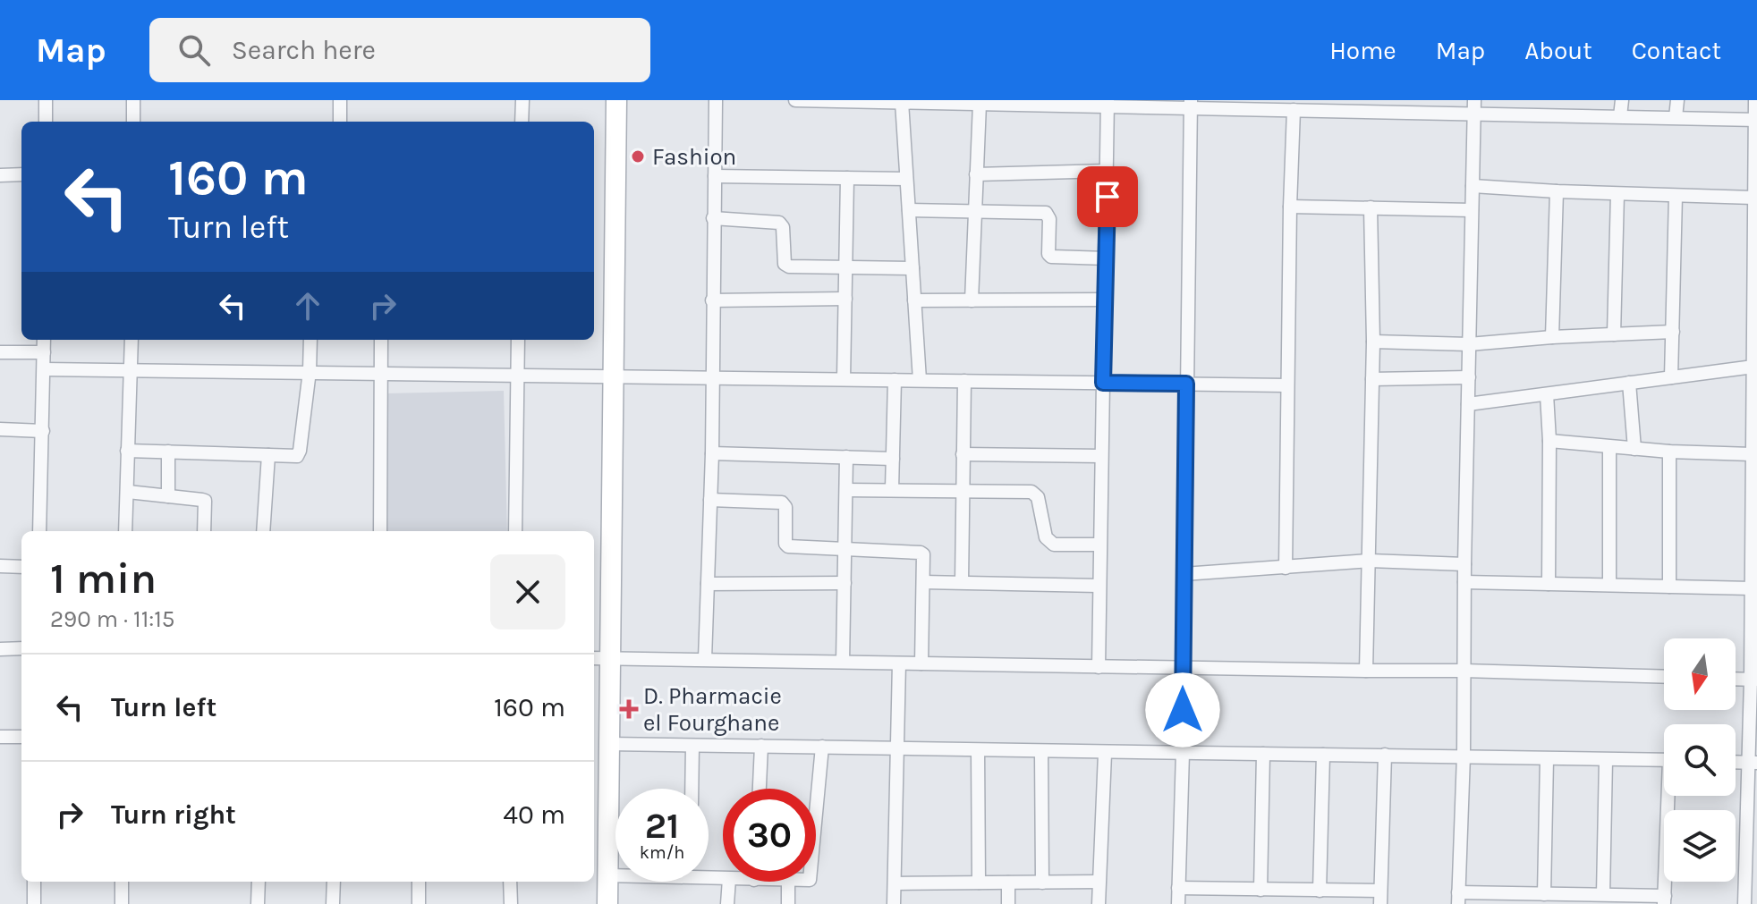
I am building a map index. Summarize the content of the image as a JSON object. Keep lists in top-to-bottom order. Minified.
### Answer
{"places":{"other":["Fashion"],"health":["D. Pharmacie el Fourghane"]},"north":"bottom","page":{"header":"Map","search":"Search here","nav":["Home","Map","About","Contact"],"turn":["160 m","Turn left"],"heading":["1 min","290 m · 11:15"],"list":[{"name":"Turn left","value":"160 m"},{"name":"Turn right","value":"40 m"}],"speed":"21 km/h","limit":"30"}}
